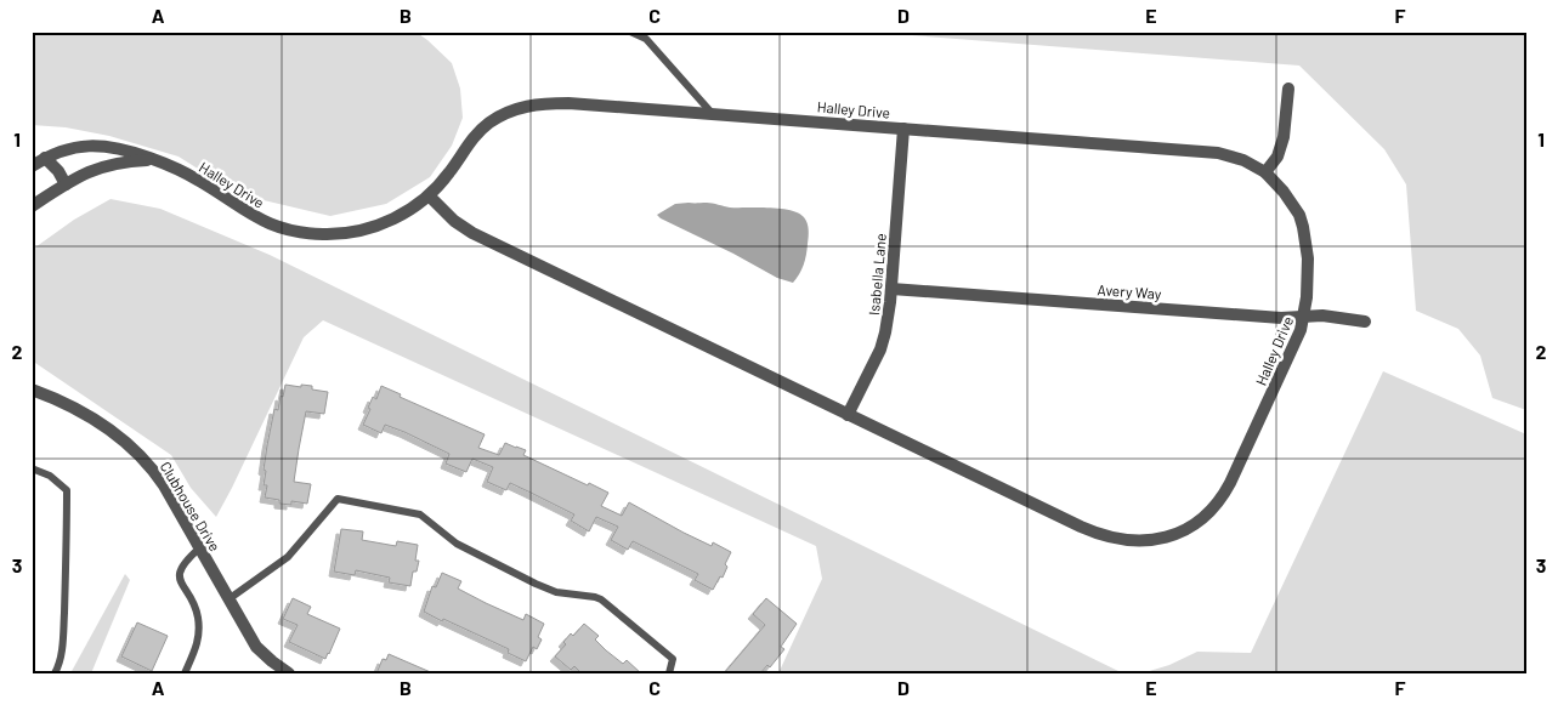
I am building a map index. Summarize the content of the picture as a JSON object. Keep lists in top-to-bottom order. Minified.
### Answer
{"streets":{"street":["Halley Drive","Isabella Lane","Avery Way","Clubhouse Drive"]},"crossings":[["Halley Drive","Isabella Lane"],["Halley Drive","Avery Way"],["Isabella Lane","Avery Way"]],"grid":{"columns":["A","B","C","D","E","F"],"rows":["1","2","3"]}}
